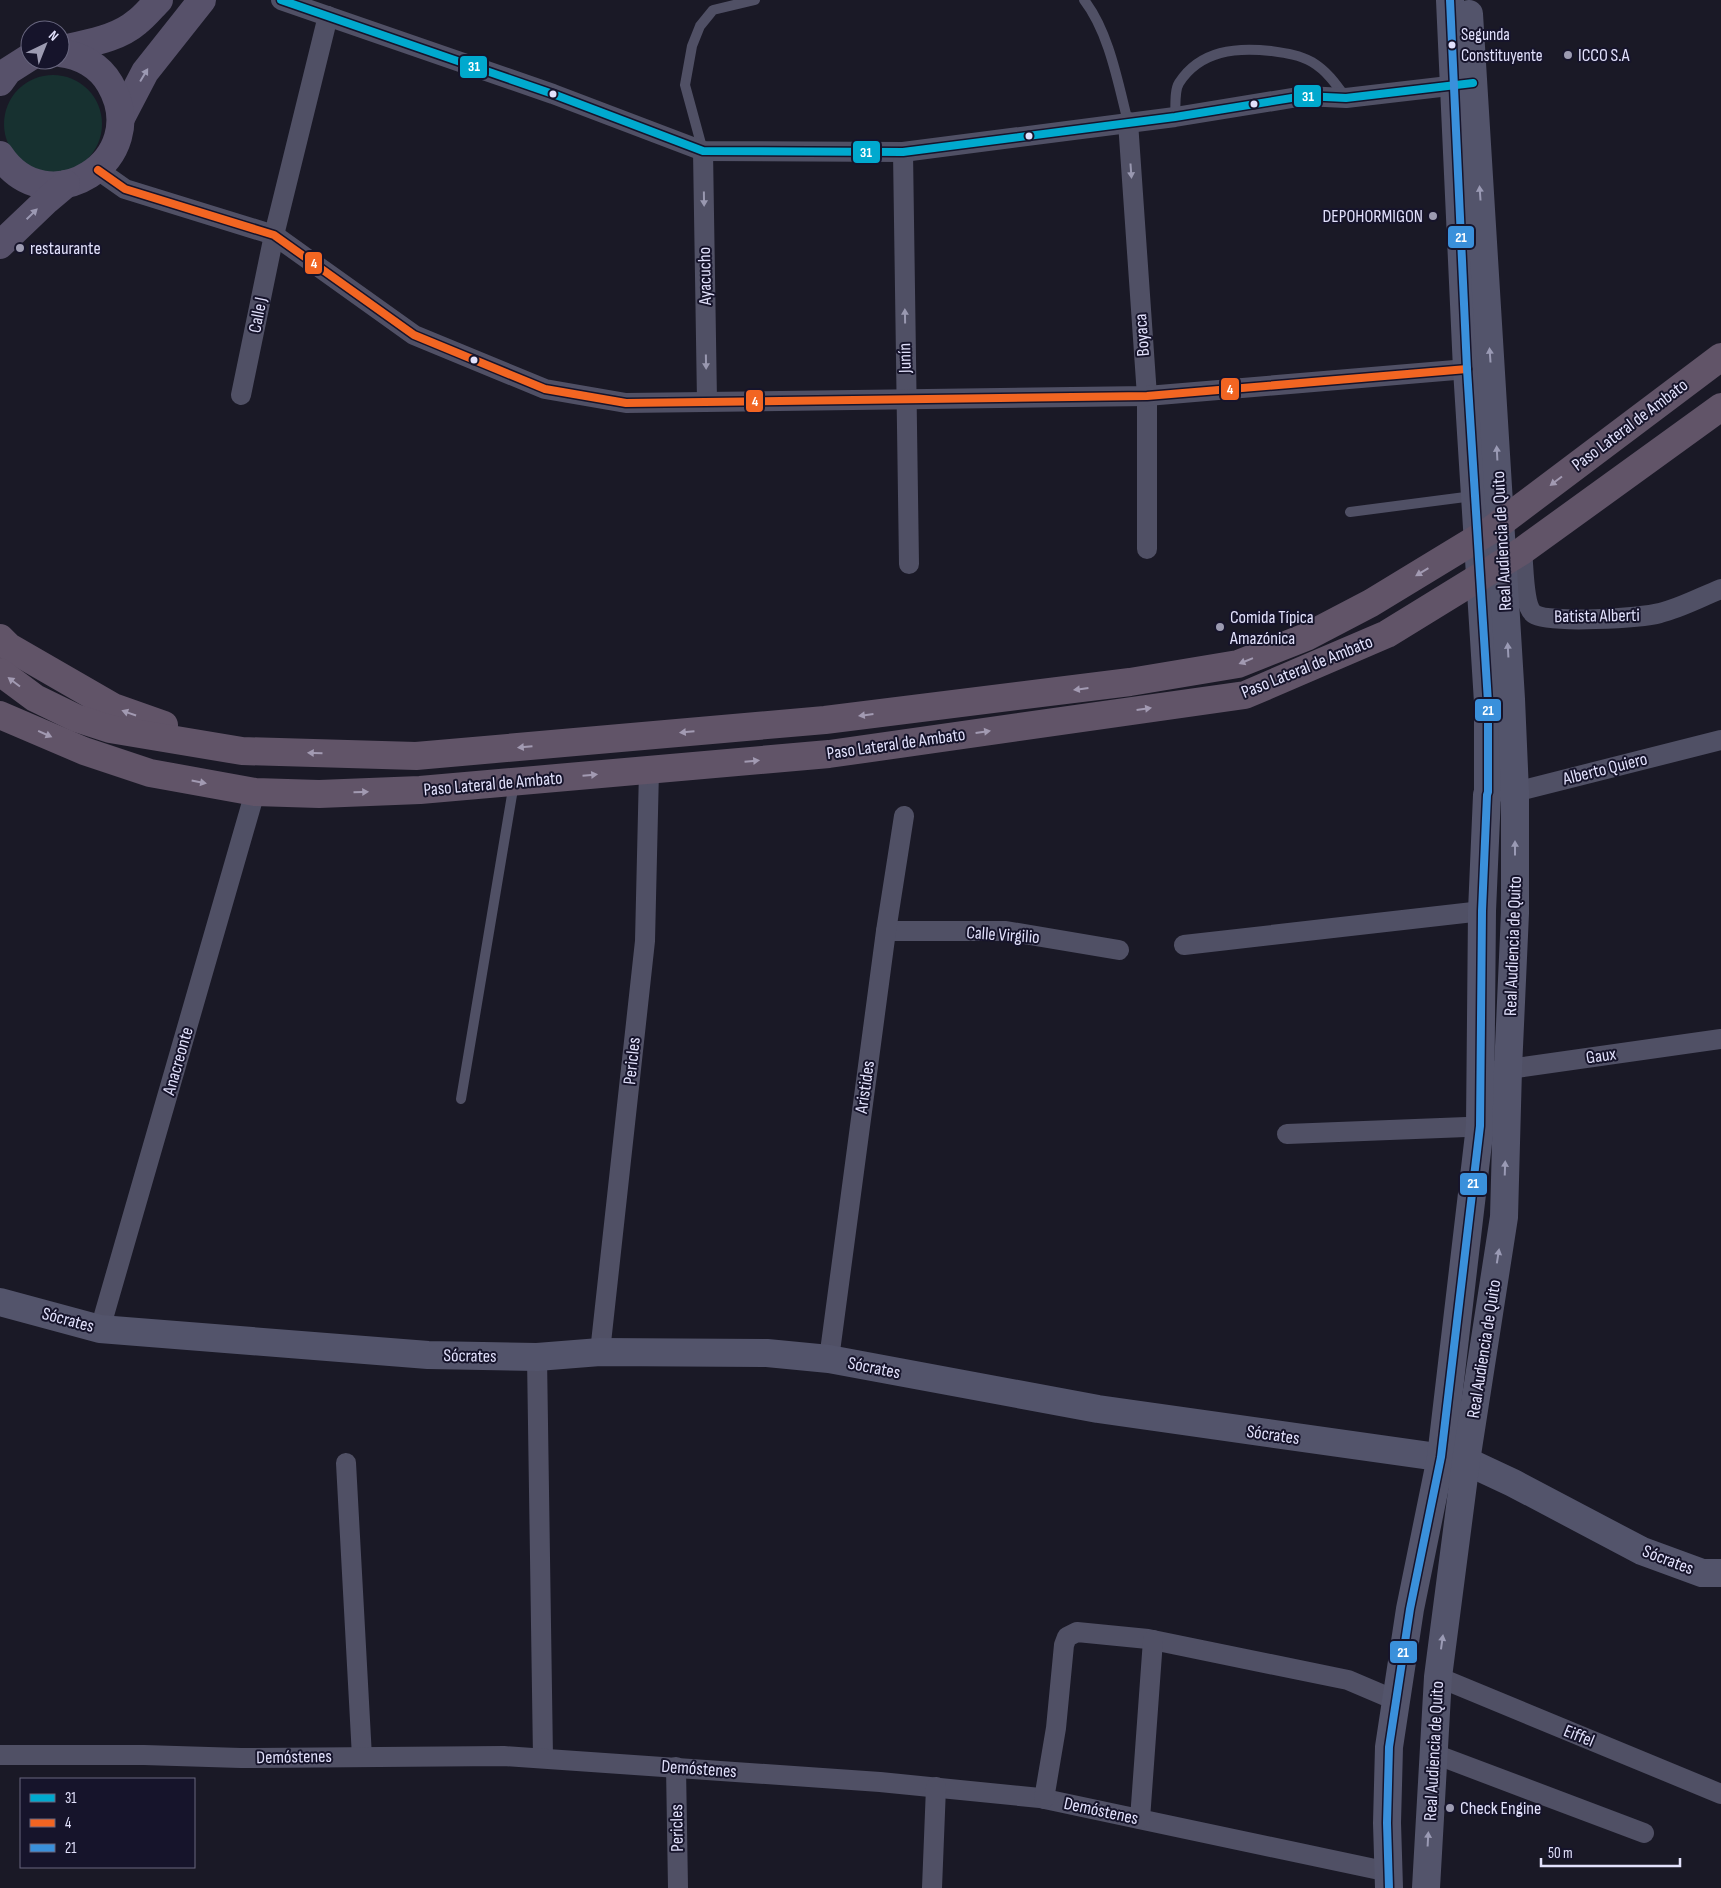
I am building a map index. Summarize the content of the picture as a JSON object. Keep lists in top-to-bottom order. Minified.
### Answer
{"streets":{"highway":["Paso Lateral de Ambato"],"main road":["Real Audiencia de Quito","Sócrates"],"street":["Ayacucho","Calle J","Boyaca","Junín","Batista Alberti","Alberto Quiero","Calle Virgilio","Gaux","Anacreonte","Pericles","Aristides","Eiffel","Demóstenes"]},"crossings":[["Paso Lateral de Ambato","Batista Alberti"],["Paso Lateral de Ambato","Anacreonte"],["Paso Lateral de Ambato","Pericles"],["Real Audiencia de Quito","Alberto Quiero"],["Real Audiencia de Quito","Gaux"],["Real Audiencia de Quito","Sócrates"],["Real Audiencia de Quito","Eiffel"],["Real Audiencia de Quito","Demóstenes"],["Calle Virgilio","Aristides"],["Anacreonte","Sócrates"],["Pericles","Sócrates"],["Pericles","Demóstenes"],["Aristides","Sócrates"]],"one_way":["Ayacucho","Boyaca","Junín"],"places":["Segunda Constituyente","ICCO S.A","DEPOHORMIGON","restaurante","Comida Típica Amazónica","Check Engine"],"lines":["transit line 31","transit line 21","transit line 4"],"legend":["31","4","21"],"scale_bar":"50 m","north":"top right"}
